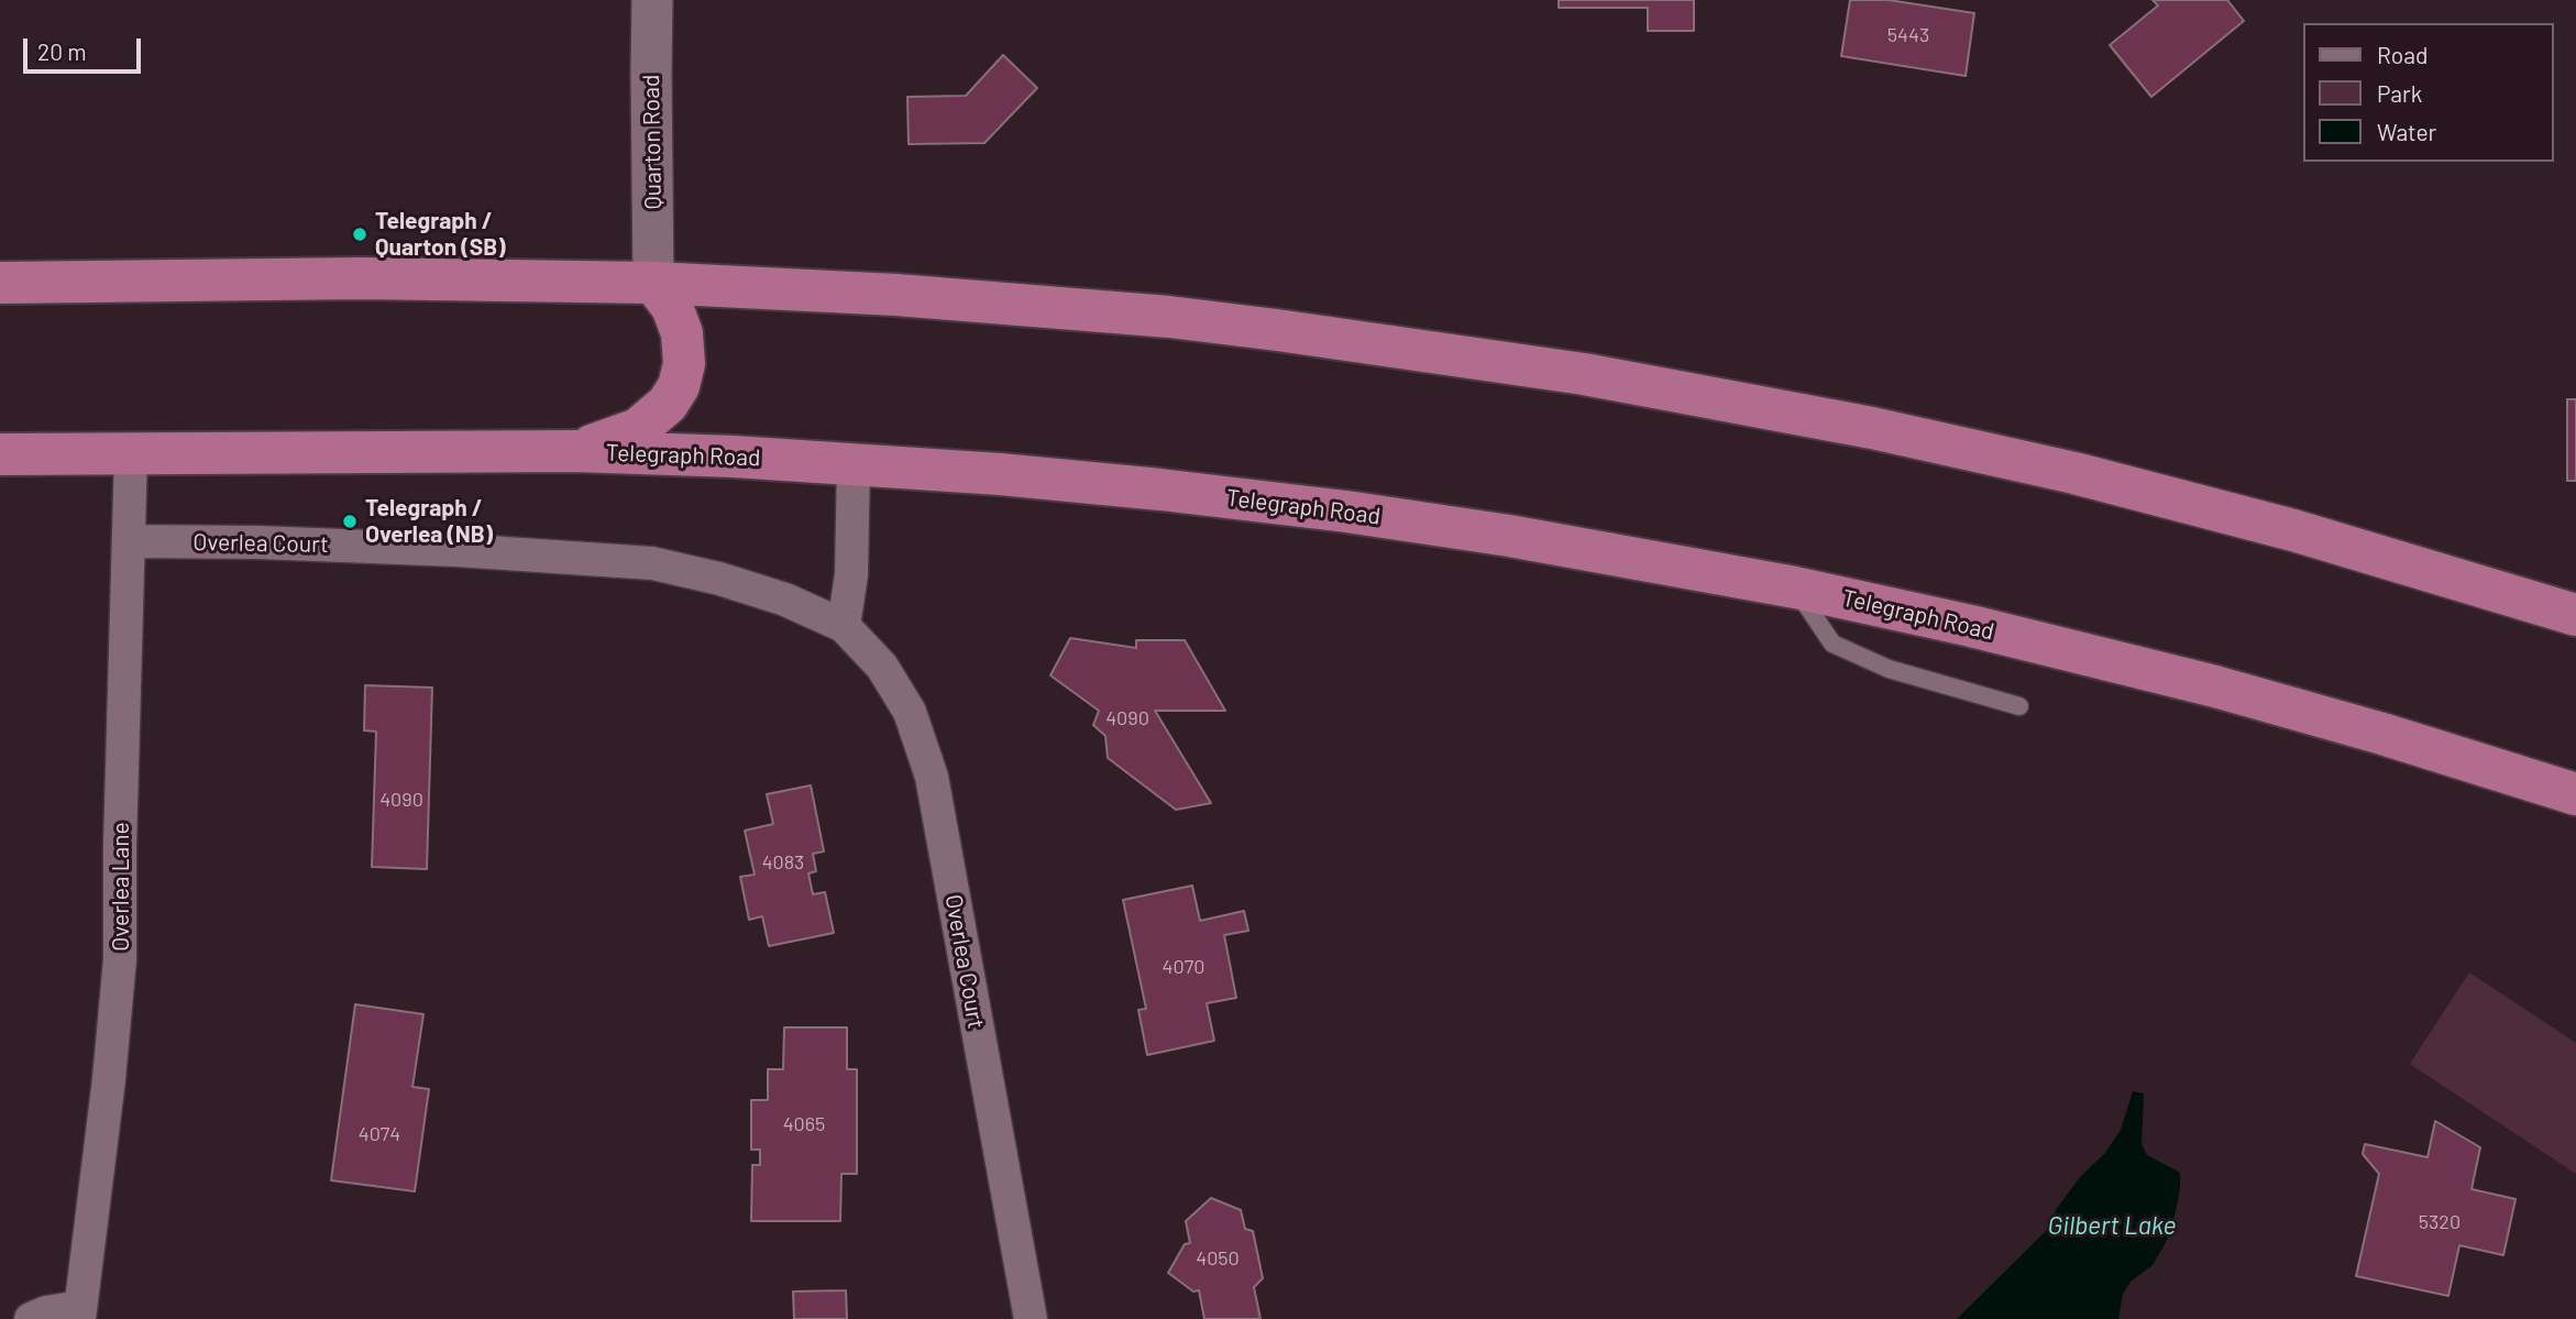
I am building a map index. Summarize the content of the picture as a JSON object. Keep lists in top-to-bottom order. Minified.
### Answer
{"streets":{"highway":["Telegraph Road"],"street":["Quarton Road","Overlea Court","Overlea Lane"]},"crossings":[["Telegraph Road","Overlea Lane"],["Overlea Court","Overlea Lane"]],"water":["Gilbert Lake"],"places":["Telegraph / Quarton (SB)","Telegraph / Overlea (NB)"],"house_numbers":["5443","4090","4090","4083","4070","4065","4074","5320","4050"],"legend":["Road","Park","Water"],"scale_bar":"20 m"}
